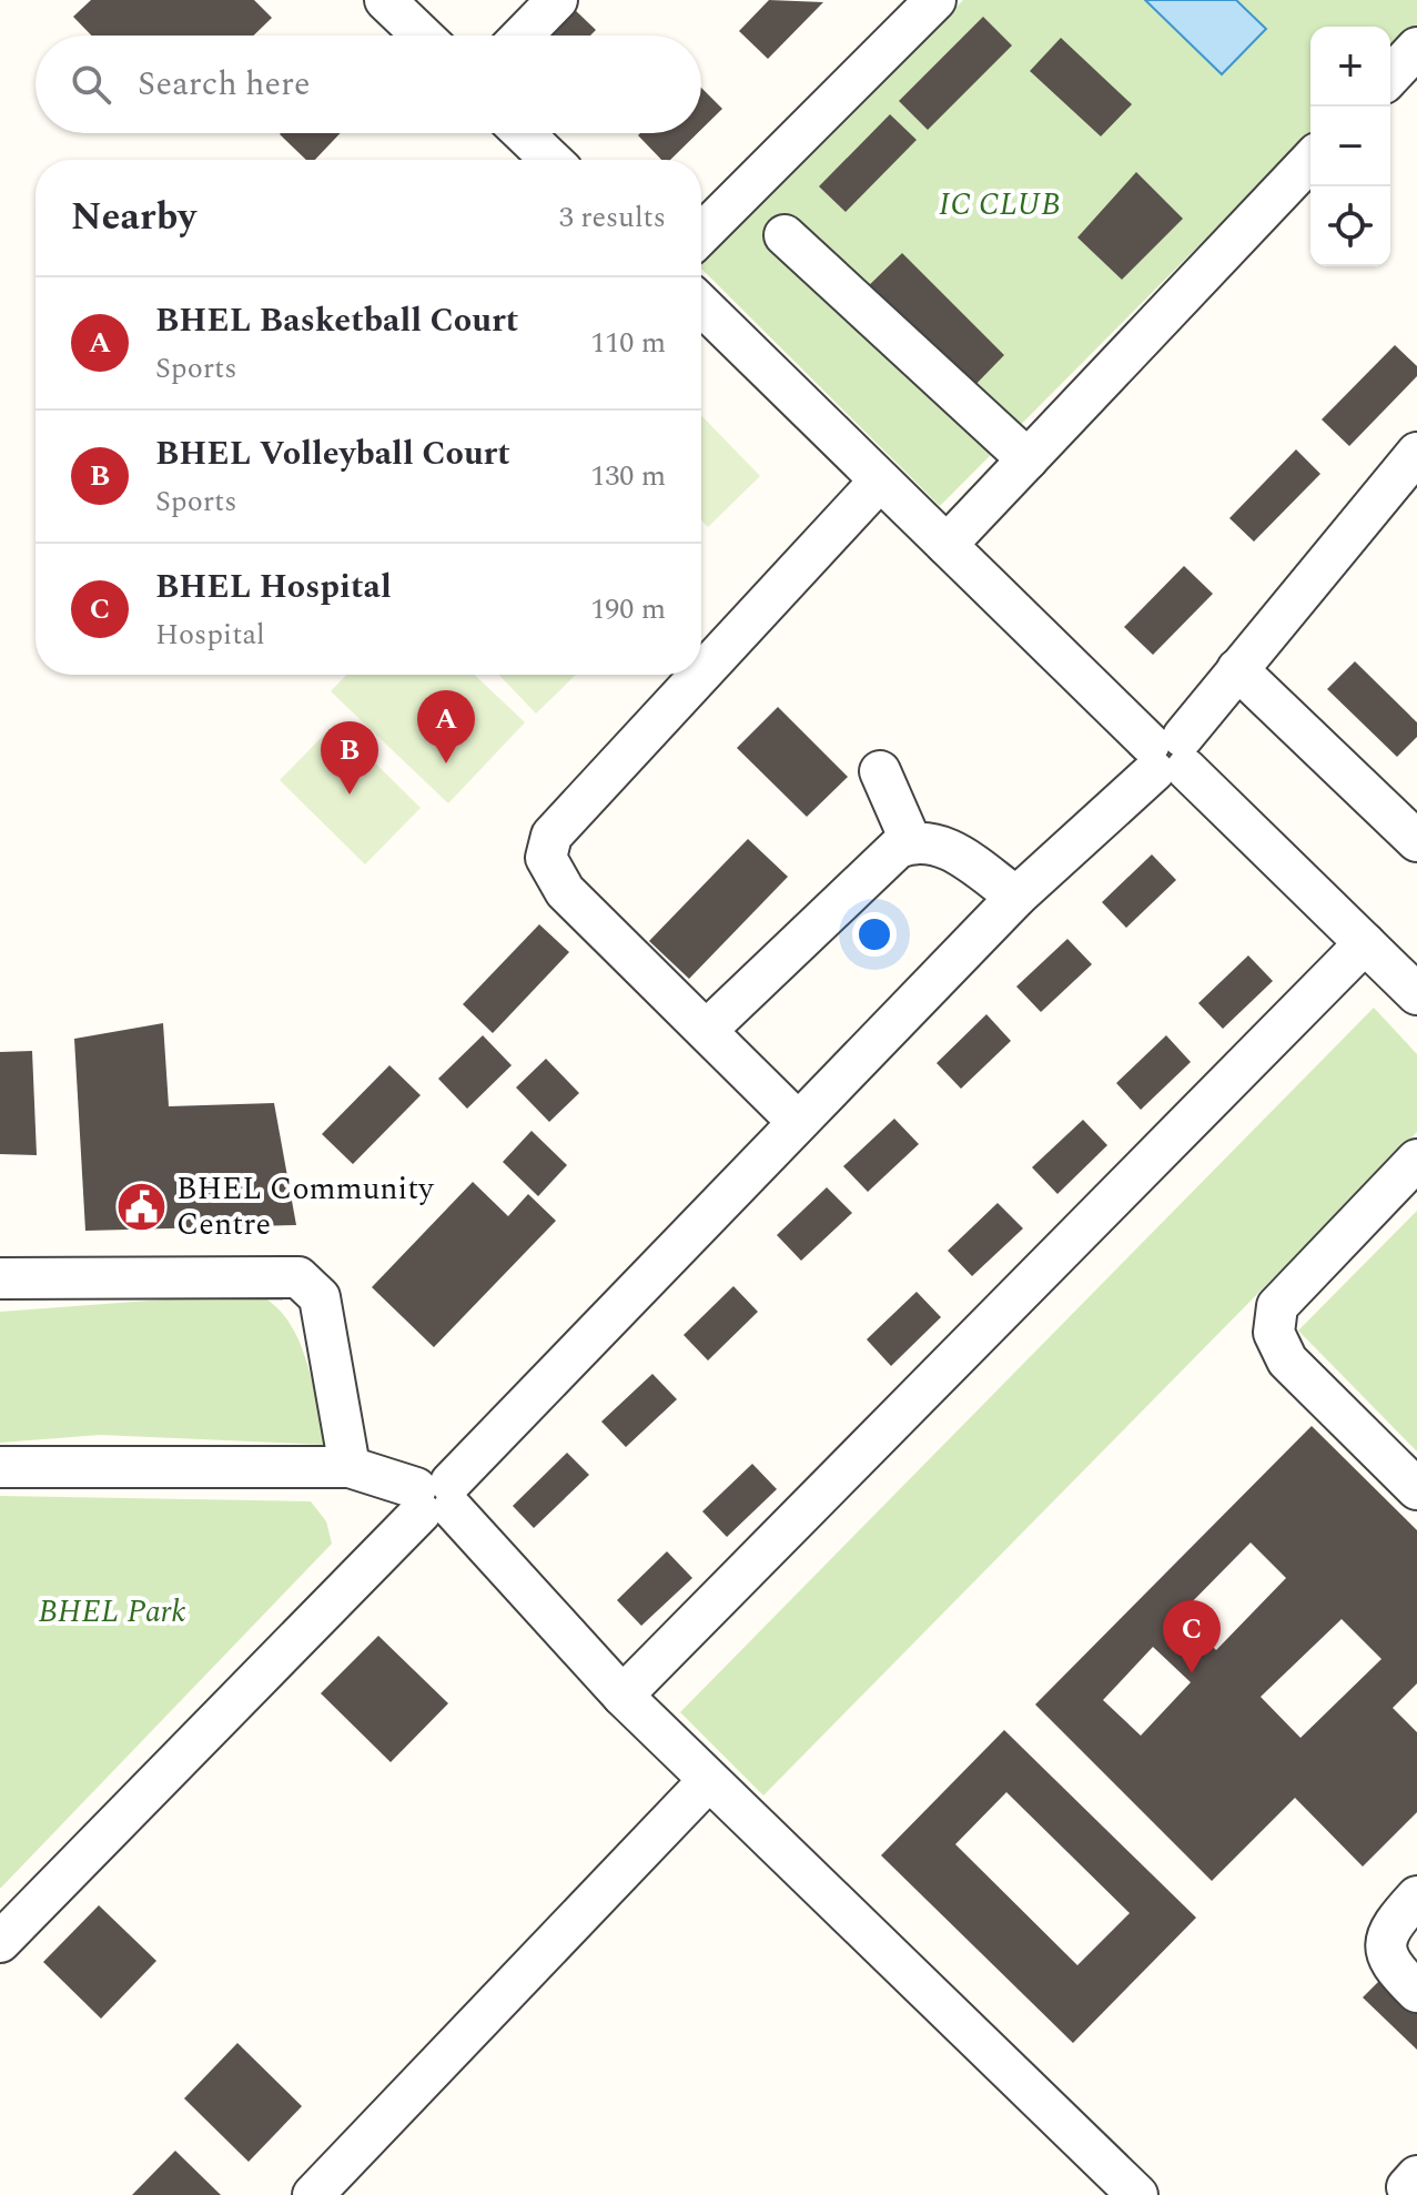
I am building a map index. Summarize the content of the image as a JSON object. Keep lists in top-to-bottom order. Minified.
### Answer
{"parks":["IC CLUB","BHEL Park"],"places":{"public building":["BHEL Community Centre"]},"page":{"map_buttons":["+","−"],"search":"Search here","heading":["Nearby","3 results"],"list":[{"mark":"A","name":"BHEL Basketball Court","note":"Sports","value":"110 m"},{"mark":"B","name":"BHEL Volleyball Court","note":"Sports","value":"130 m"},{"mark":"C","name":"BHEL Hospital","note":"Hospital","value":"190 m"}],"pins":["A","B","C"]}}
